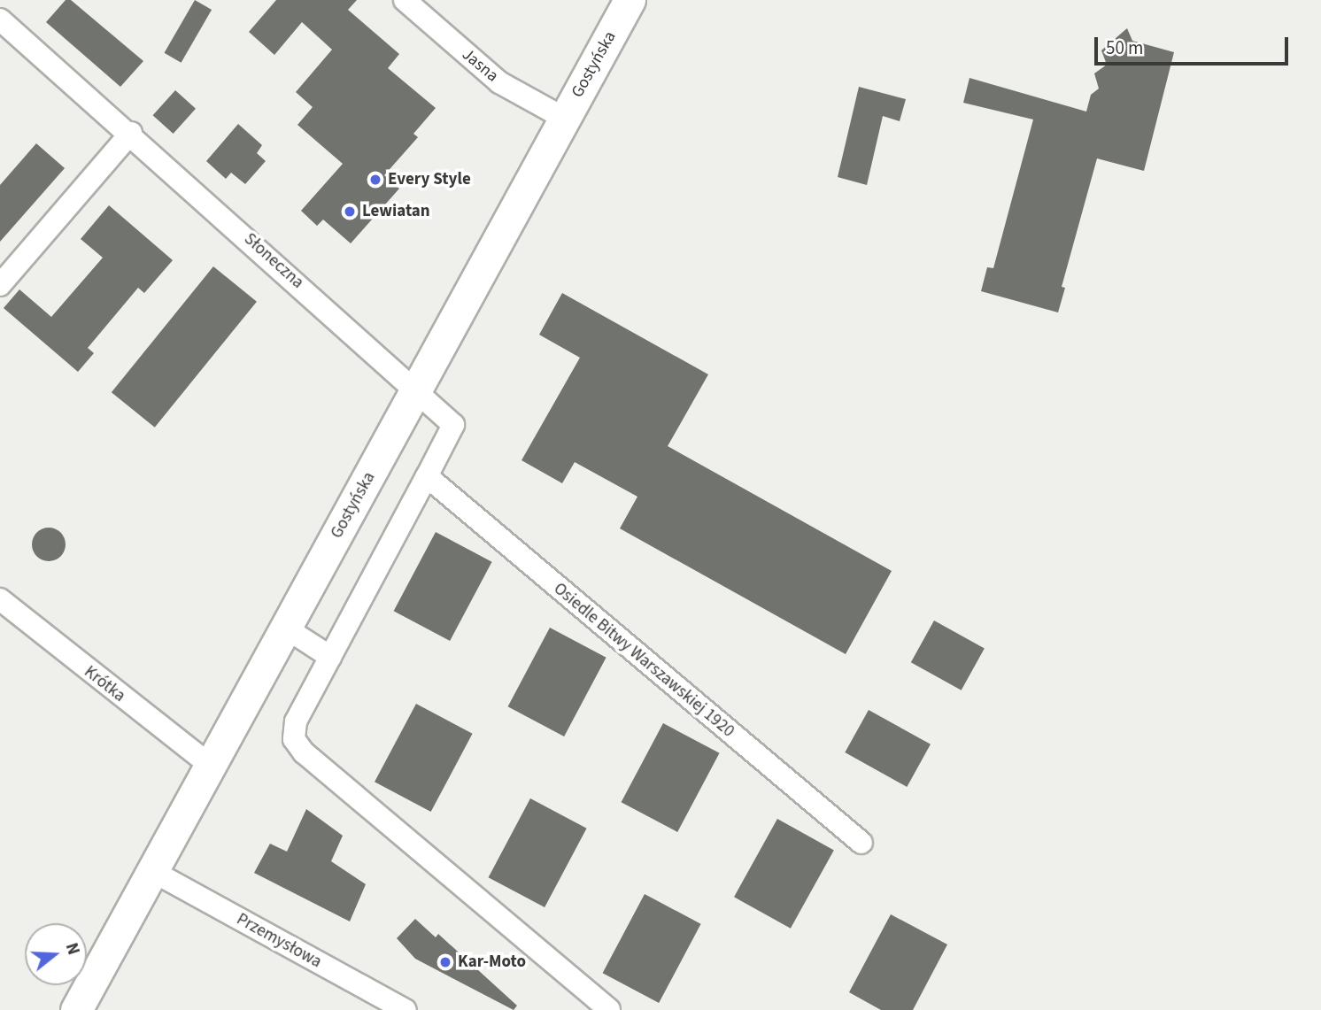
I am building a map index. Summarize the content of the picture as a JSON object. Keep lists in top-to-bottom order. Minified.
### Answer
{"streets":{"main road":["Gostyńska"],"street":["Jasna","Słoneczna","Osiedle Bitwy Warszawskiej 1920","Krótka","Przemysłowa"]},"crossings":[["Gostyńska","Jasna"],["Gostyńska","Słoneczna"],["Gostyńska","Krótka"],["Gostyńska","Przemysłowa"]],"places":["Every Style","Lewiatan","Kar-Moto"],"scale_bar":"50 m","north":"right"}
